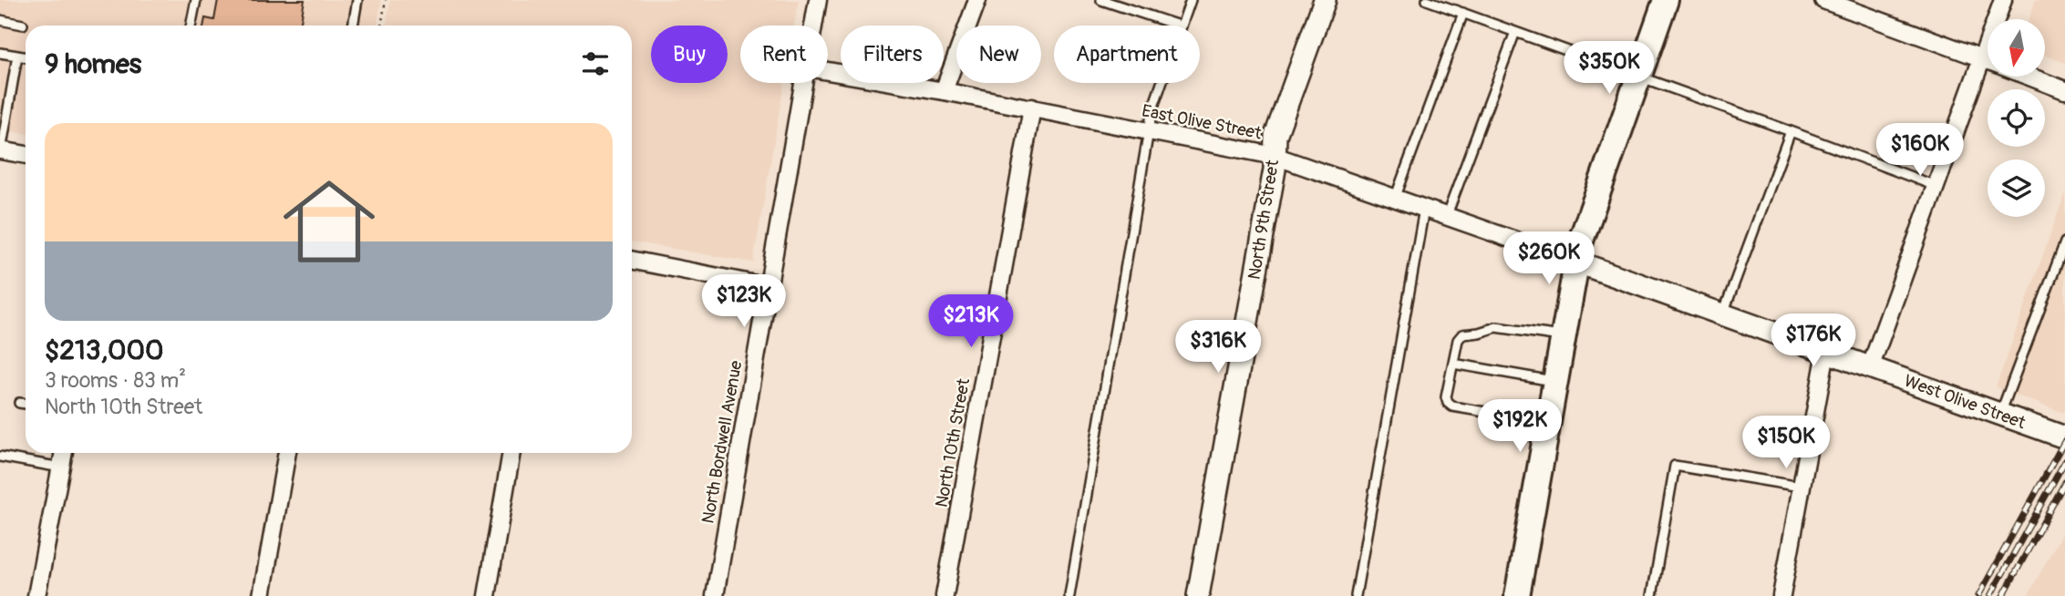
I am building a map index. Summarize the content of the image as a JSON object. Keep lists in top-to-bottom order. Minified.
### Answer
{"streets":{"street":["East Olive Street","North 9th Street","West Olive Street","North Bordwell Avenue","North 10th Street"]},"crossings":[["East Olive Street","North 9th Street"],["East Olive Street","West Olive Street"],["East Olive Street","North 10th Street"]],"north":"bottom","page":{"chip":["Buy","Rent","Filters","New","Apartment"],"heading":"9 homes","price":["$350K","$160K","$260K","$123K","$213K","$176K","$316K","$192K","$150K"],"list":[{"name":"$213,000","note":"3 rooms · 83 m² · North 10th Street"}]}}
